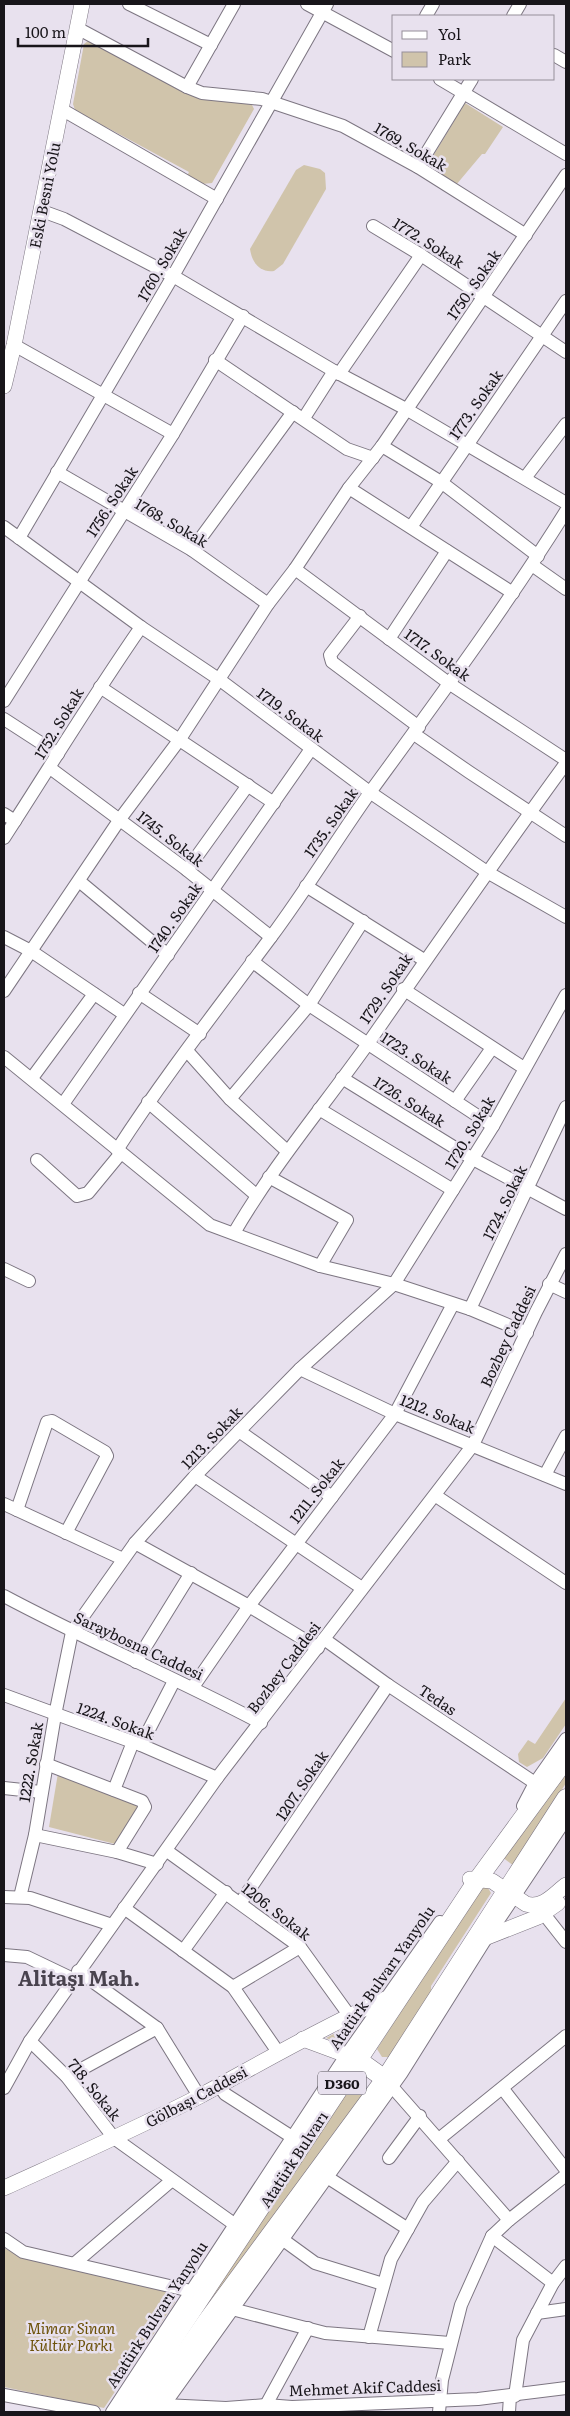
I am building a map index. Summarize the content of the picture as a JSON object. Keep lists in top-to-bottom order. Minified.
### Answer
{"streets":{"highway":["D360","Atatürk Bulvarı"],"main road":["Eski Besni Yolu","Gölbaşı Caddesi"],"street":["1769. Sokak","1772. Sokak","1760. Sokak","1750. Sokak","1773. Sokak","1756. Sokak","1768. Sokak","1717. Sokak","1719. Sokak","1752. Sokak","1735. Sokak","1745. Sokak","1740. Sokak","1729. Sokak","1723. Sokak","1726. Sokak","1720. Sokak","1724. Sokak","Bozbey Caddesi","1212. Sokak","1213. Sokak","1211. Sokak","Saraybosna Caddesi","Tedas","1224. Sokak","1222. Sokak","1207. Sokak","1206. Sokak","Atatürk Bulvarı Yanyolu","718. Sokak","Mehmet Akif Caddesi"]},"crossings":[["1769. Sokak","Eski Besni Yolu"],["1769. Sokak","1760. Sokak"],["1769. Sokak","1750. Sokak"],["1772. Sokak","1750. Sokak"],["1772. Sokak","1773. Sokak"],["1760. Sokak","1768. Sokak"],["1760. Sokak","1719. Sokak"],["1750. Sokak","1768. Sokak"],["1750. Sokak","1717. Sokak"],["1750. Sokak","1719. Sokak"],["1750. Sokak","1745. Sokak"],["1756. Sokak","1768. Sokak"],["1756. Sokak","1719. Sokak"],["1717. Sokak","1735. Sokak"],["1717. Sokak","1729. Sokak"],["1719. Sokak","1752. Sokak"],["1719. Sokak","1735. Sokak"],["1719. Sokak","1740. Sokak"],["1719. Sokak","1729. Sokak"],["1752. Sokak","1745. Sokak"],["1735. Sokak","1745. Sokak"],["1735. Sokak","1723. Sokak"],["1745. Sokak","1740. Sokak"],["1729. Sokak","1723. Sokak"],["1729. Sokak","1726. Sokak"],["1723. Sokak","1720. Sokak"],["1726. Sokak","1720. Sokak"],["1726. Sokak","1724. Sokak"],["1720. Sokak","1213. Sokak"],["Bozbey Caddesi","1212. Sokak"],["Bozbey Caddesi","Saraybosna Caddesi"],["Bozbey Caddesi","Tedas"],["Bozbey Caddesi","1224. Sokak"],["Bozbey Caddesi","1206. Sokak"],["Bozbey Caddesi","718. Sokak"],["1212. Sokak","1213. Sokak"],["1212. Sokak","1211. Sokak"],["1213. Sokak","Saraybosna Caddesi"],["1213. Sokak","Tedas"],["1213. Sokak","1222. Sokak"],["1211. Sokak","Saraybosna Caddesi"],["1211. Sokak","Tedas"],["Saraybosna Caddesi","1222. Sokak"],["Tedas","1207. Sokak"],["Tedas","Atatürk Bulvarı Yanyolu"],["1224. Sokak","1222. Sokak"],["1207. Sokak","1206. Sokak"],["1206. Sokak","Gölbaşı Caddesi"],["Atatürk Bulvarı Yanyolu","718. Sokak"],["Atatürk Bulvarı Yanyolu","Gölbaşı Caddesi"],["Atatürk Bulvarı Yanyolu","Atatürk Bulvarı"],["718. Sokak","Gölbaşı Caddesi"]],"districts":["Alitaşı Mah."],"parks":["Mimar Sinan Kültür Parkı"],"legend":["Yol","Park"],"scale_bar":"100 m"}
